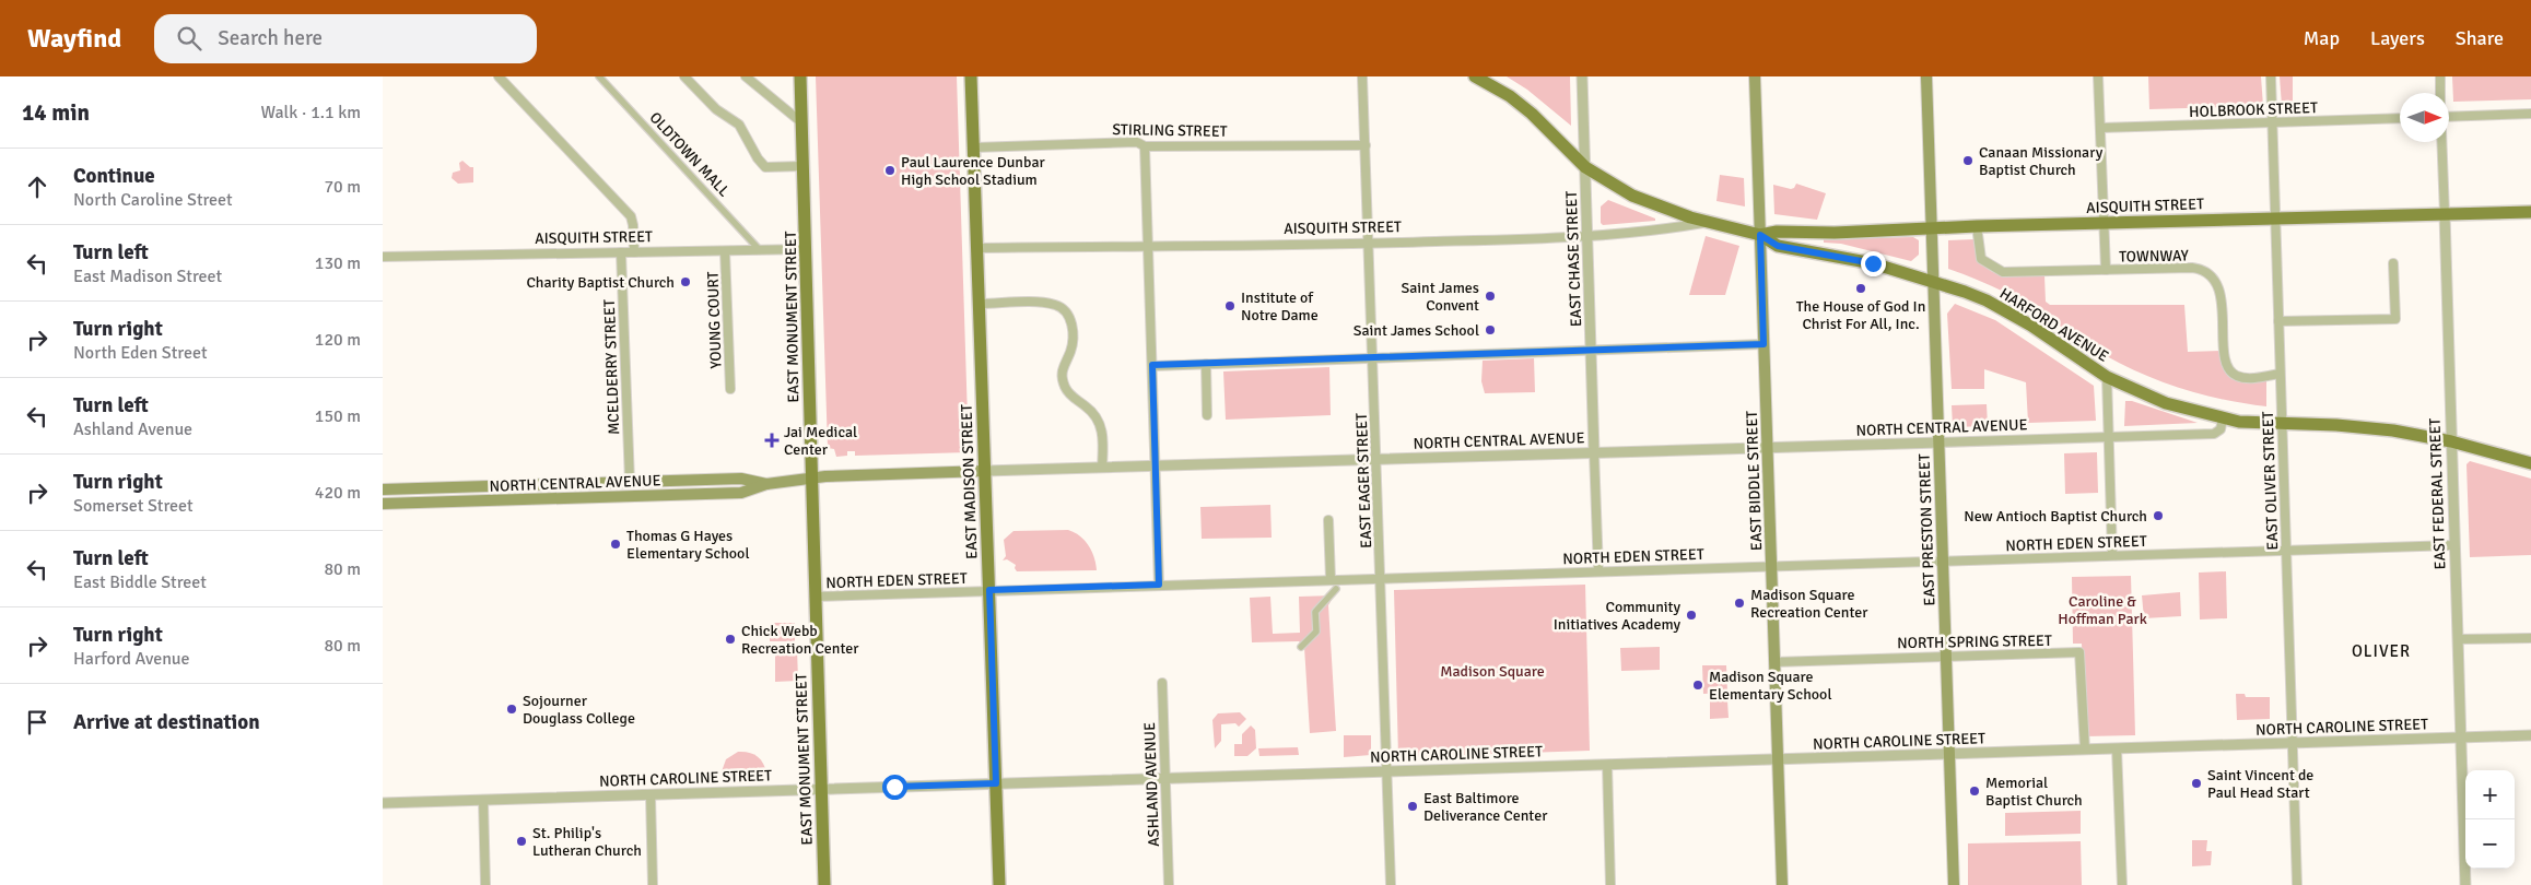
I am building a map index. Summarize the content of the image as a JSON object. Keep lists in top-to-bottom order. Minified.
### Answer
{"streets":{"main road":["AISQUITH STREET","EAST MONUMENT STREET","HARFORD AVENUE","NORTH CENTRAL AVENUE","EAST BIDDLE STREET","EAST MADISON STREET","EAST PRESTON STREET"],"street":["HOLBROOK STREET","STIRLING STREET","OLDTOWN MALL","TOWNWAY","EAST CHASE STREET","YOUNG COURT","MCELDERRY STREET","EAST EAGER STREET","EAST OLIVER STREET","EAST FEDERAL STREET","NORTH EDEN STREET","NORTH SPRING STREET","NORTH CAROLINE STREET","ASHLAND AVENUE"]},"crossings":[["HOLBROOK STREET","EAST OLIVER STREET"],["STIRLING STREET","EAST EAGER STREET"],["STIRLING STREET","EAST MADISON STREET"],["OLDTOWN MALL","AISQUITH STREET"],["AISQUITH STREET","TOWNWAY"],["AISQUITH STREET","EAST CHASE STREET"],["AISQUITH STREET","EAST MONUMENT STREET"],["AISQUITH STREET","YOUNG COURT"],["AISQUITH STREET","HARFORD AVENUE"],["AISQUITH STREET","MCELDERRY STREET"],["AISQUITH STREET","EAST EAGER STREET"],["AISQUITH STREET","EAST BIDDLE STREET"],["AISQUITH STREET","EAST OLIVER STREET"],["AISQUITH STREET","EAST MADISON STREET"],["AISQUITH STREET","EAST FEDERAL STREET"],["AISQUITH STREET","EAST PRESTON STREET"],["TOWNWAY","EAST OLIVER STREET"],["EAST CHASE STREET","HARFORD AVENUE"],["EAST CHASE STREET","NORTH CENTRAL AVENUE"],["EAST CHASE STREET","NORTH EDEN STREET"],["EAST MONUMENT STREET","NORTH CENTRAL AVENUE"],["EAST MONUMENT STREET","NORTH EDEN STREET"],["EAST MONUMENT STREET","NORTH CAROLINE STREET"],["HARFORD AVENUE","NORTH CENTRAL AVENUE"],["HARFORD AVENUE","EAST BIDDLE STREET"],["HARFORD AVENUE","EAST OLIVER STREET"],["HARFORD AVENUE","EAST FEDERAL STREET"],["HARFORD AVENUE","EAST PRESTON STREET"],["MCELDERRY STREET","NORTH CENTRAL AVENUE"],["NORTH CENTRAL AVENUE","EAST EAGER STREET"],["NORTH CENTRAL AVENUE","EAST BIDDLE STREET"],["NORTH CENTRAL AVENUE","EAST MADISON STREET"],["NORTH CENTRAL AVENUE","EAST PRESTON STREET"],["EAST EAGER STREET","NORTH EDEN STREET"],["EAST EAGER STREET","NORTH CAROLINE STREET"],["EAST BIDDLE STREET","NORTH EDEN STREET"],["EAST BIDDLE STREET","NORTH SPRING STREET"],["EAST BIDDLE STREET","NORTH CAROLINE STREET"],["EAST OLIVER STREET","NORTH EDEN STREET"],["EAST OLIVER STREET","NORTH CAROLINE STREET"],["EAST MADISON STREET","NORTH EDEN STREET"],["EAST MADISON STREET","NORTH CAROLINE STREET"],["EAST FEDERAL STREET","NORTH EDEN STREET"],["EAST FEDERAL STREET","NORTH CAROLINE STREET"],["EAST PRESTON STREET","NORTH EDEN STREET"],["EAST PRESTON STREET","NORTH SPRING STREET"],["EAST PRESTON STREET","NORTH CAROLINE STREET"],["NORTH SPRING STREET","NORTH CAROLINE STREET"],["NORTH CAROLINE STREET","ASHLAND AVENUE"]],"districts":["OLIVER"],"parks":["Caroline & Hoffman Park","Madison Square"],"places":{"other":["Canaan Missionary Baptist Church","Paul Laurence Dunbar High School Stadium","Charity Baptist Church","The House of God In Christ For All, Inc.","Saint James Convent","Institute of Notre Dame","Saint James School","New Antioch Baptist Church","Thomas G Hayes Elementary School","Madison Square Recreation Center","Community Initiatives Academy","Chick Webb Recreation Center","Madison Square Elementary School","Sojourner Douglass College","Saint Vincent de Paul Head Start","Memorial Baptist Church","East Baltimore Deliverance Center","St. Philip's Lutheran Church"],"health":["Jai Medical Center"]},"north":"right","page":{"header":"Wayfind","search":"Search here","nav":["Map","Layers","Share"],"heading":["14 min","Walk · 1.1 km"],"list":[["Continue","North Caroline Street","70 m"],["Turn left","East Madison Street","130 m"],["Turn right","North Eden Street","120 m"],["Turn left","Ashland Avenue","150 m"],["Turn right","Somerset Street","420 m"],["Turn left","East Biddle Street","80 m"],["Turn right","Harford Avenue","80 m"],"Arrive at destination"],"map_buttons":["+","−"]}}
